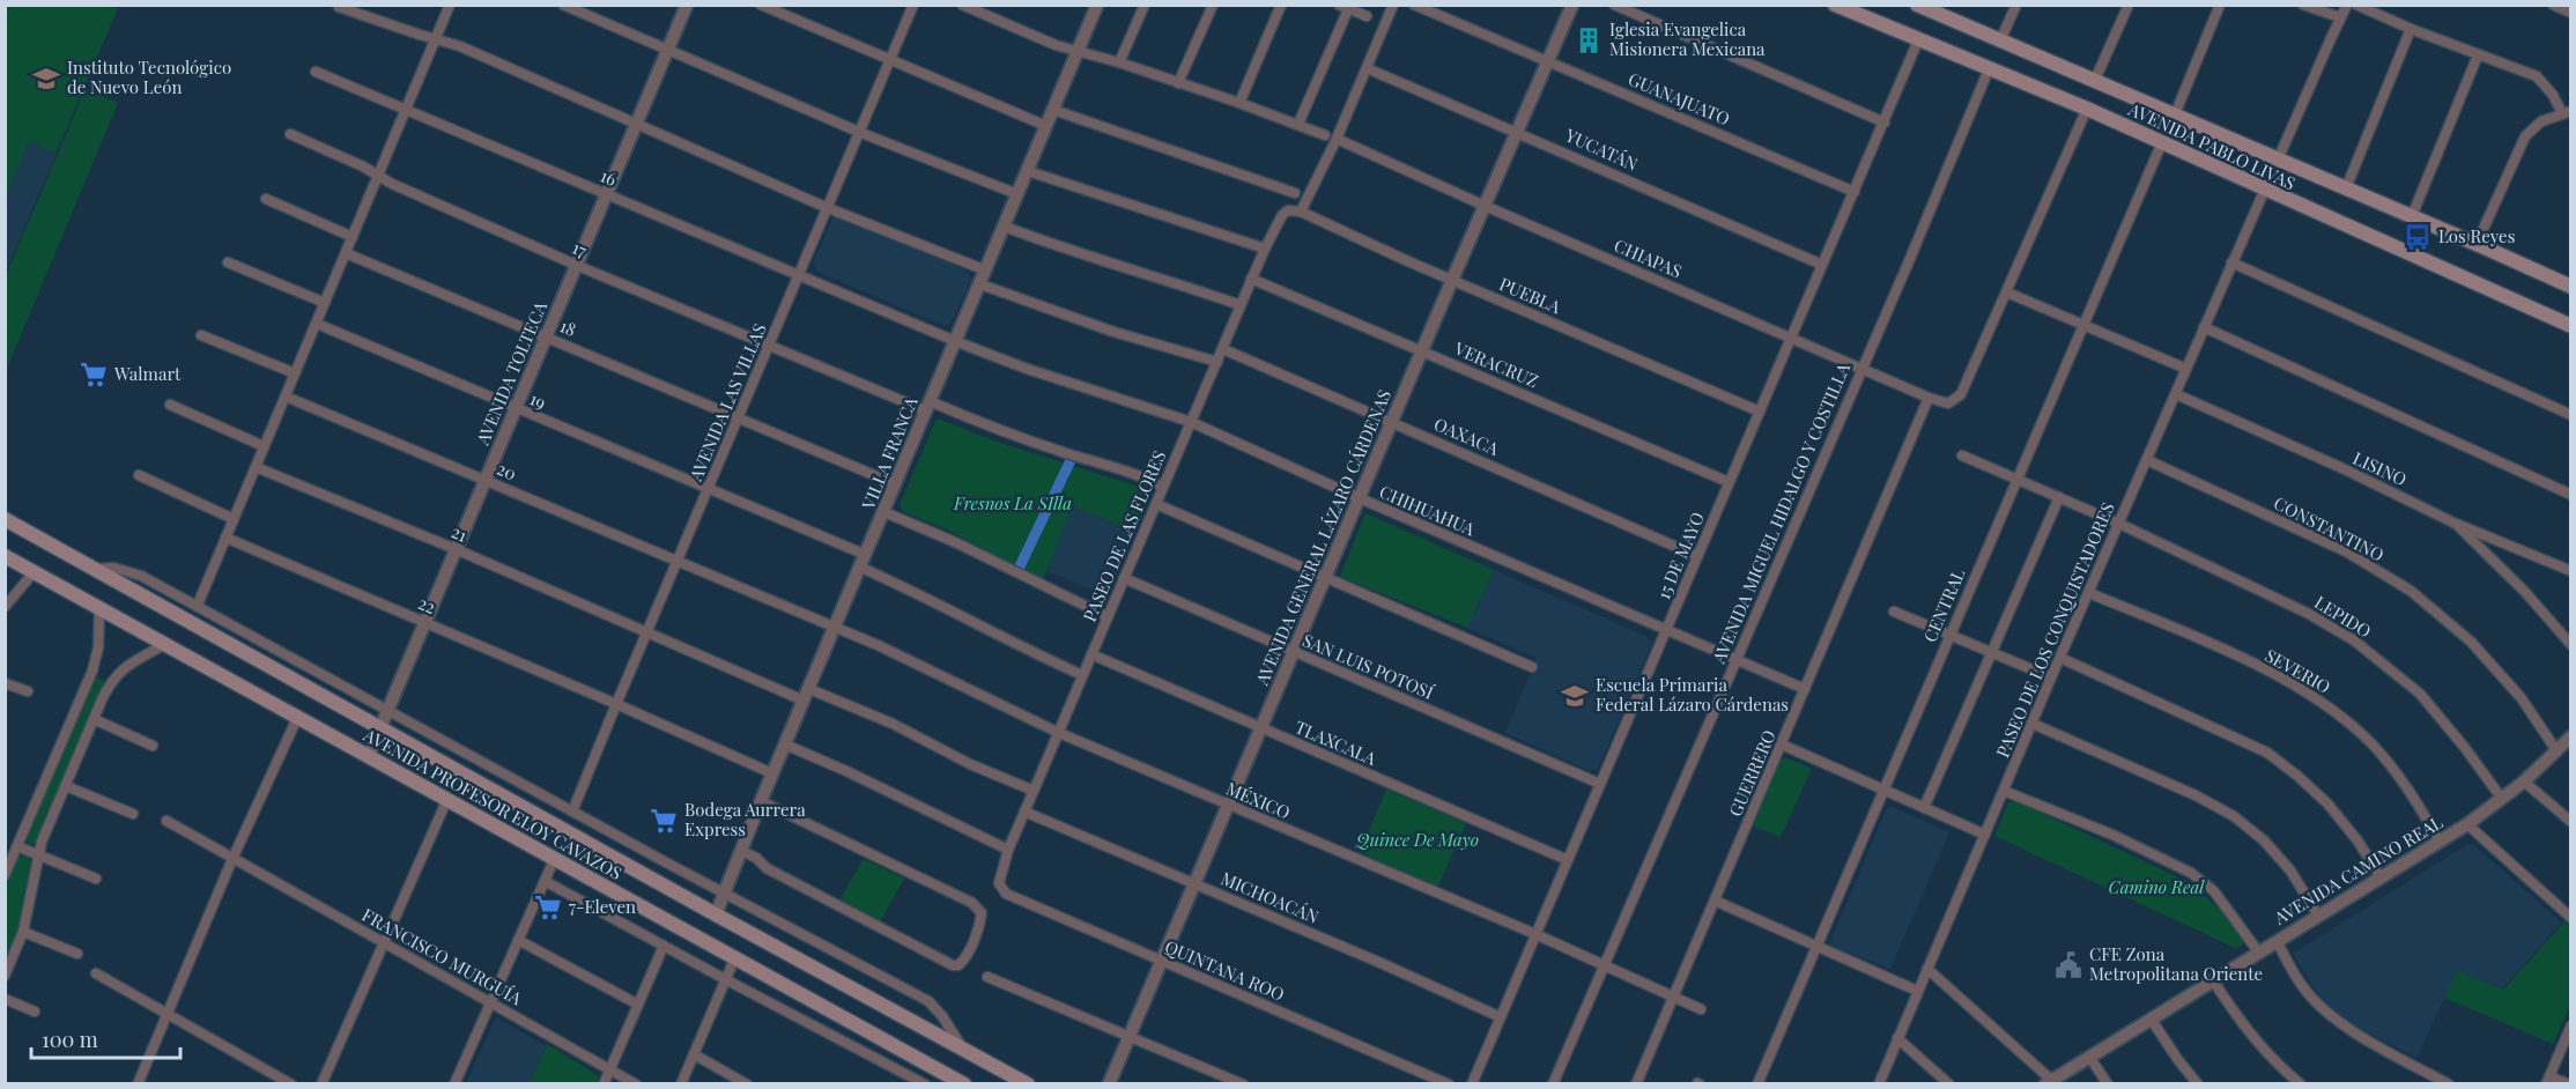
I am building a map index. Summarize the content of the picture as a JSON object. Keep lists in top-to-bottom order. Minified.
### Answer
{"streets":{"main road":["AVENIDA PABLO LIVAS","AVENIDA PROFESOR ELOY CAVAZOS"],"street":["GUANAJUATO","YUCATÁN","16","17","CHIAPAS","PUEBLA","18","VERACRUZ","AVENIDA TOLTECA","19","AVENIDA LAS VILLAS","OAXACA","VILLA FRANCA","LISINO","20","CHIHUAHUA","AVENIDA MIGUEL HIDALGO Y COSTILLA","CONSTANTINO","21","PASEO DE LAS FLORES","AVENIDA GENERAL LÁZARO CÁRDENAS","15 DE MAYO","22","CENTRAL","LEPIDO","PASEO DE LOS CONQUISTADORES","SAN LUIS POTOSÍ","SEVERIO","TLAXCALA","GUERRERO","MÉXICO","AVENIDA CAMINO REAL","MICHOACÁN","FRANCISCO MURGUÍA","QUINTANA ROO"]},"crossings":[["GUANAJUATO","AVENIDA GENERAL LÁZARO CÁRDENAS"],["GUANAJUATO","15 DE MAYO"],["AVENIDA PABLO LIVAS","AVENIDA MIGUEL HIDALGO Y COSTILLA"],["AVENIDA PABLO LIVAS","15 DE MAYO"],["AVENIDA PABLO LIVAS","CENTRAL"],["AVENIDA PABLO LIVAS","PASEO DE LOS CONQUISTADORES"],["YUCATÁN","AVENIDA GENERAL LÁZARO CÁRDENAS"],["YUCATÁN","15 DE MAYO"],["16","AVENIDA TOLTECA"],["16","AVENIDA LAS VILLAS"],["16","VILLA FRANCA"],["16","CHIHUAHUA"],["17","AVENIDA TOLTECA"],["17","AVENIDA LAS VILLAS"],["17","VILLA FRANCA"],["17","PASEO DE LAS FLORES"],["CHIAPAS","AVENIDA MIGUEL HIDALGO Y COSTILLA"],["CHIAPAS","AVENIDA GENERAL LÁZARO CÁRDENAS"],["CHIAPAS","15 DE MAYO"],["CHIAPAS","GUERRERO"],["PUEBLA","PASEO DE LAS FLORES"],["PUEBLA","AVENIDA GENERAL LÁZARO CÁRDENAS"],["PUEBLA","15 DE MAYO"],["18","AVENIDA TOLTECA"],["18","AVENIDA LAS VILLAS"],["18","VILLA FRANCA"],["VERACRUZ","PASEO DE LAS FLORES"],["VERACRUZ","AVENIDA GENERAL LÁZARO CÁRDENAS"],["VERACRUZ","15 DE MAYO"],["AVENIDA TOLTECA","19"],["AVENIDA TOLTECA","20"],["AVENIDA TOLTECA","21"],["AVENIDA TOLTECA","22"],["AVENIDA TOLTECA","AVENIDA PROFESOR ELOY CAVAZOS"],["19","AVENIDA LAS VILLAS"],["19","VILLA FRANCA"],["AVENIDA LAS VILLAS","20"],["AVENIDA LAS VILLAS","21"],["AVENIDA LAS VILLAS","22"],["AVENIDA LAS VILLAS","AVENIDA PROFESOR ELOY CAVAZOS"],["OAXACA","PASEO DE LAS FLORES"],["OAXACA","AVENIDA GENERAL LÁZARO CÁRDENAS"],["OAXACA","15 DE MAYO"],["VILLA FRANCA","20"],["VILLA FRANCA","CHIHUAHUA"],["VILLA FRANCA","21"],["VILLA FRANCA","22"],["VILLA FRANCA","MÉXICO"],["VILLA FRANCA","AVENIDA PROFESOR ELOY CAVAZOS"],["LISINO","PASEO DE LOS CONQUISTADORES"],["20","MÉXICO"],["CHIHUAHUA","AVENIDA MIGUEL HIDALGO Y COSTILLA"],["CHIHUAHUA","PASEO DE LAS FLORES"],["CHIHUAHUA","AVENIDA GENERAL LÁZARO CÁRDENAS"],["CHIHUAHUA","15 DE MAYO"],["CHIHUAHUA","GUERRERO"],["AVENIDA MIGUEL HIDALGO Y COSTILLA","MÉXICO"],["CONSTANTINO","PASEO DE LOS CONQUISTADORES"],["CONSTANTINO","AVENIDA CAMINO REAL"],["PASEO DE LAS FLORES","SAN LUIS POTOSÍ"],["PASEO DE LAS FLORES","TLAXCALA"],["PASEO DE LAS FLORES","MÉXICO"],["PASEO DE LAS FLORES","MICHOACÁN"],["PASEO DE LAS FLORES","QUINTANA ROO"],["AVENIDA GENERAL LÁZARO CÁRDENAS","SAN LUIS POTOSÍ"],["AVENIDA GENERAL LÁZARO CÁRDENAS","TLAXCALA"],["AVENIDA GENERAL LÁZARO CÁRDENAS","MÉXICO"],["AVENIDA GENERAL LÁZARO CÁRDENAS","MICHOACÁN"],["AVENIDA GENERAL LÁZARO CÁRDENAS","QUINTANA ROO"],["15 DE MAYO","SAN LUIS POTOSÍ"],["15 DE MAYO","TLAXCALA"],["15 DE MAYO","MÉXICO"],["15 DE MAYO","MICHOACÁN"],["CENTRAL","LEPIDO"],["LEPIDO","PASEO DE LOS CONQUISTADORES"],["LEPIDO","AVENIDA CAMINO REAL"],["PASEO DE LOS CONQUISTADORES","SEVERIO"],["SEVERIO","AVENIDA CAMINO REAL"],["GUERRERO","MÉXICO"]],"parks":["Fresnos La SIlla","Quince De Mayo","Camino Real"],"places":{"building":["Iglesia Evangelica Misionera Mexicana"],"school or university":["Instituto Tecnológico de Nuevo León","Escuela Primaria Federal Lázaro Cárdenas"],"bus stop":["Los Reyes"],"supermarket":["Walmart","Bodega Aurrera Express","7-Eleven"],"public building":["CFE Zona Metropolitana Oriente"]},"scale_bar":"100 m"}
